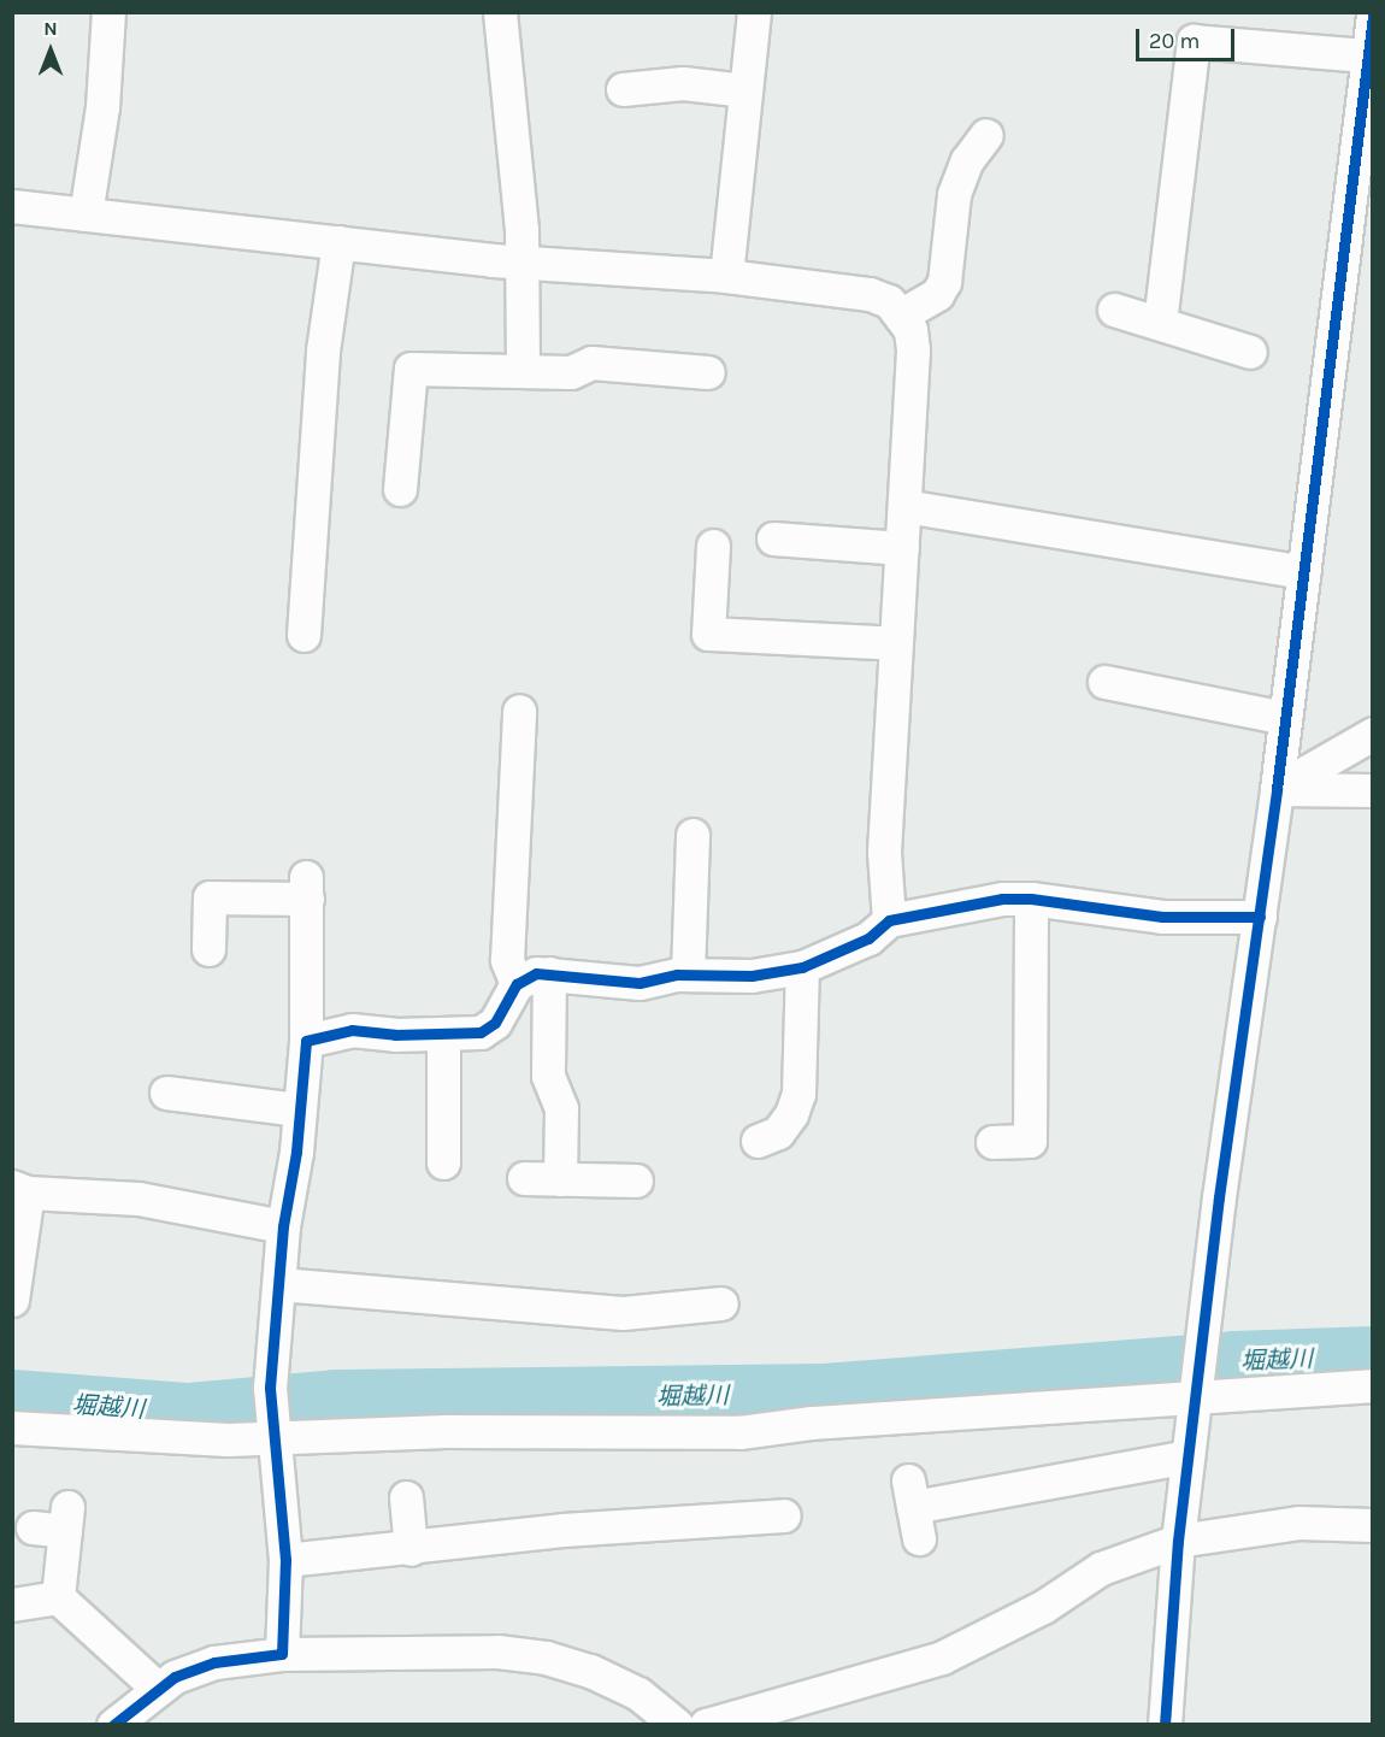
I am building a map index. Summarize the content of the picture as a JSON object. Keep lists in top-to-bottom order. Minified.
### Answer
{"water":["堀越川"],"scale_bar":"20 m","north":"top"}
